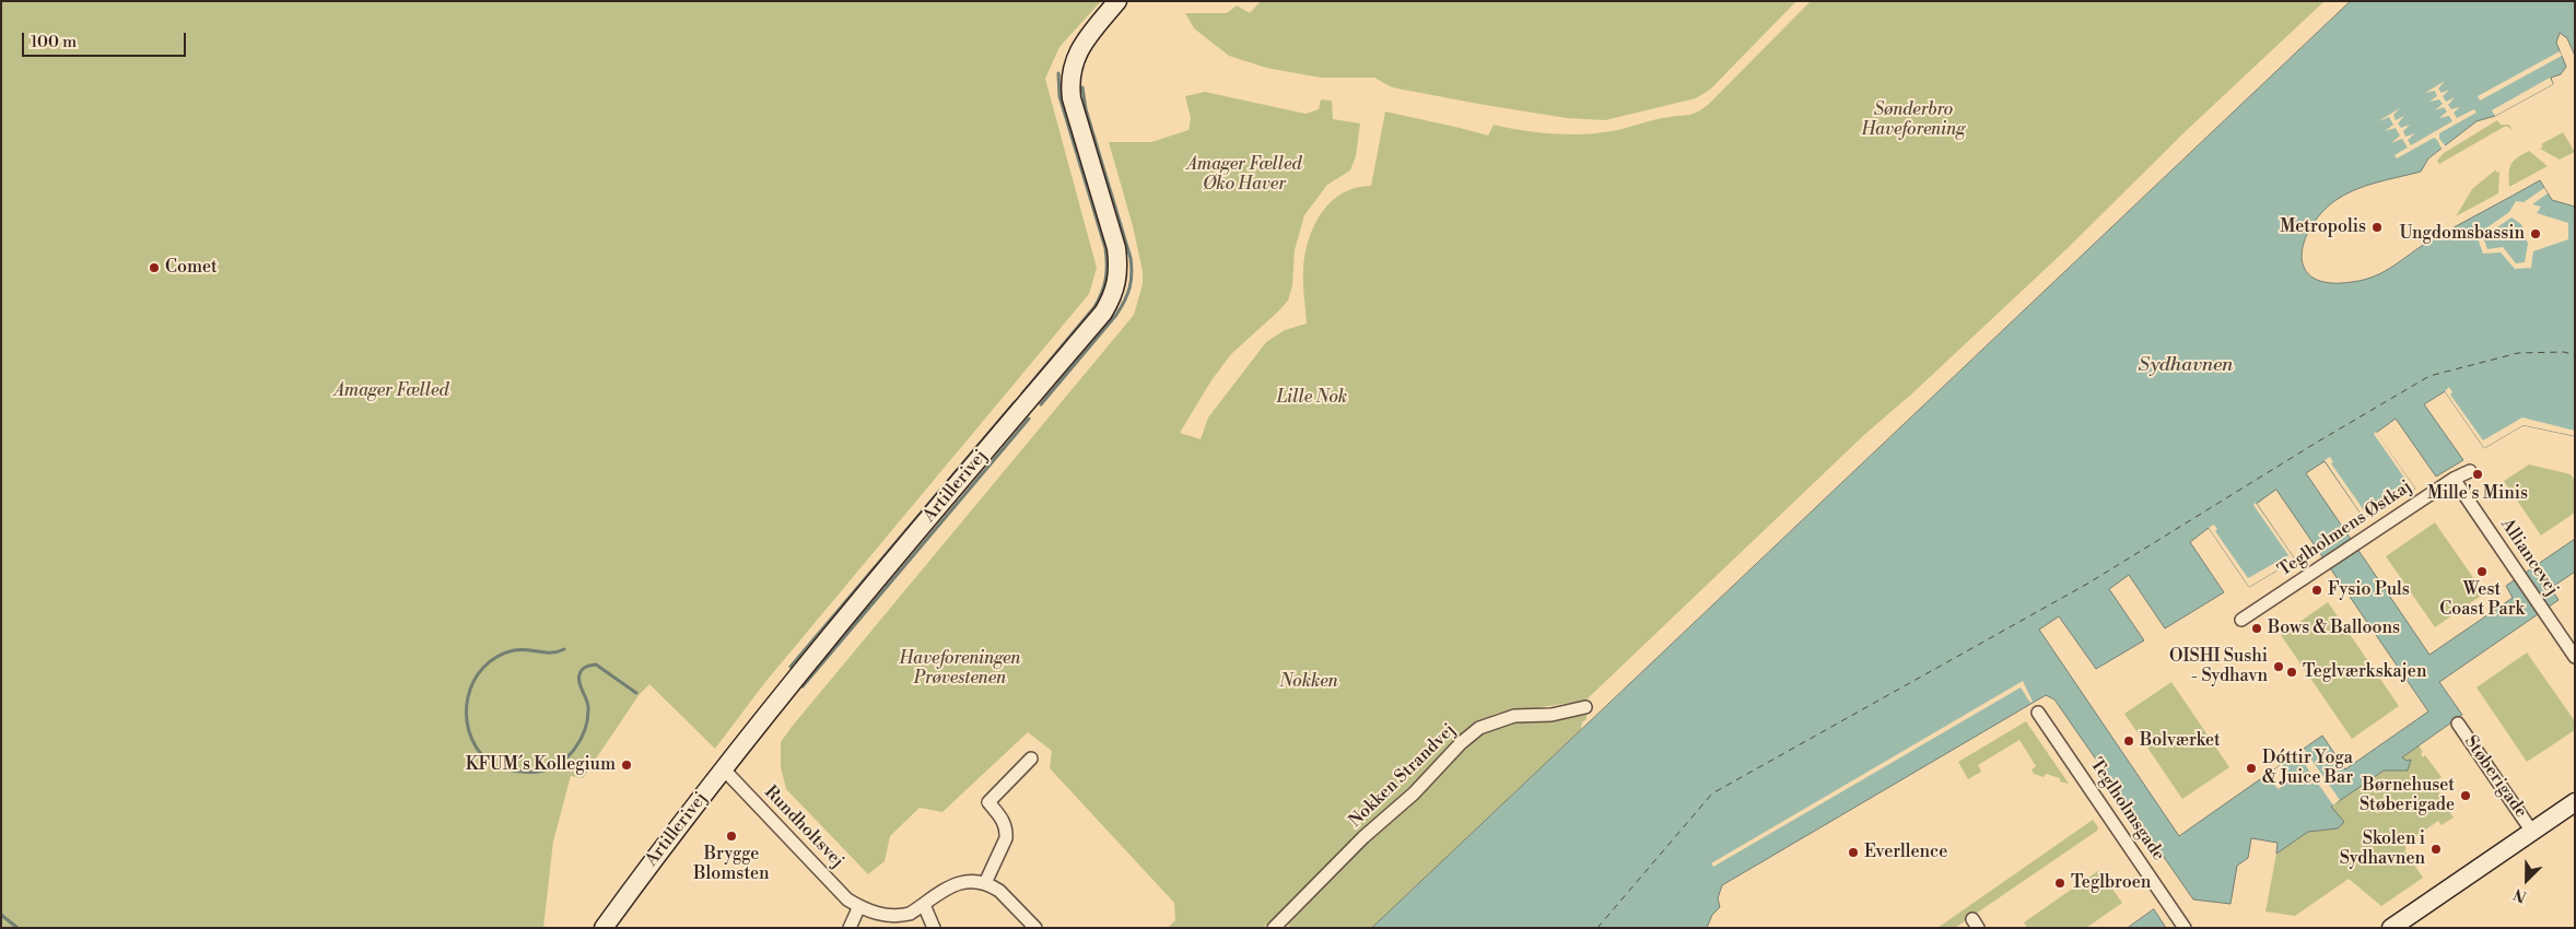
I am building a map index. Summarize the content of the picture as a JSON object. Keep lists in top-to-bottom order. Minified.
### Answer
{"streets":{"street":["Artillerivej","Teglholmens Østkaj","Alliancevej","Nokken Strandvej","Støberigade","Teglholmsgade","Rundholtsvej"]},"crossings":[["Artillerivej","Rundholtsvej"],["Teglholmens Østkaj","Alliancevej"]],"water":["Sydhavnen"],"parks":["Sønderbro Haveforening","Amager Fælled Øko Haver","Amager Fælled","Lille Nok","Haveforeningen Prøvestenen","Nokken"],"places":["Metropolis","Ungdomsbassin","Comet","Mille's Minis","West Coast Park","Fysio Puls","Bows & Balloons","OISHI Sushi - Sydhavn","Teglværkskajen","Bolværket","KFUM´s Kollegium","Dóttir Yoga & Juice Bar","Børnehuset Støberigade","Brygge Blomsten","Skolen i Sydhavnen","Everllence","Teglbroen"],"scale_bar":"100 m","north":"bottom left"}
